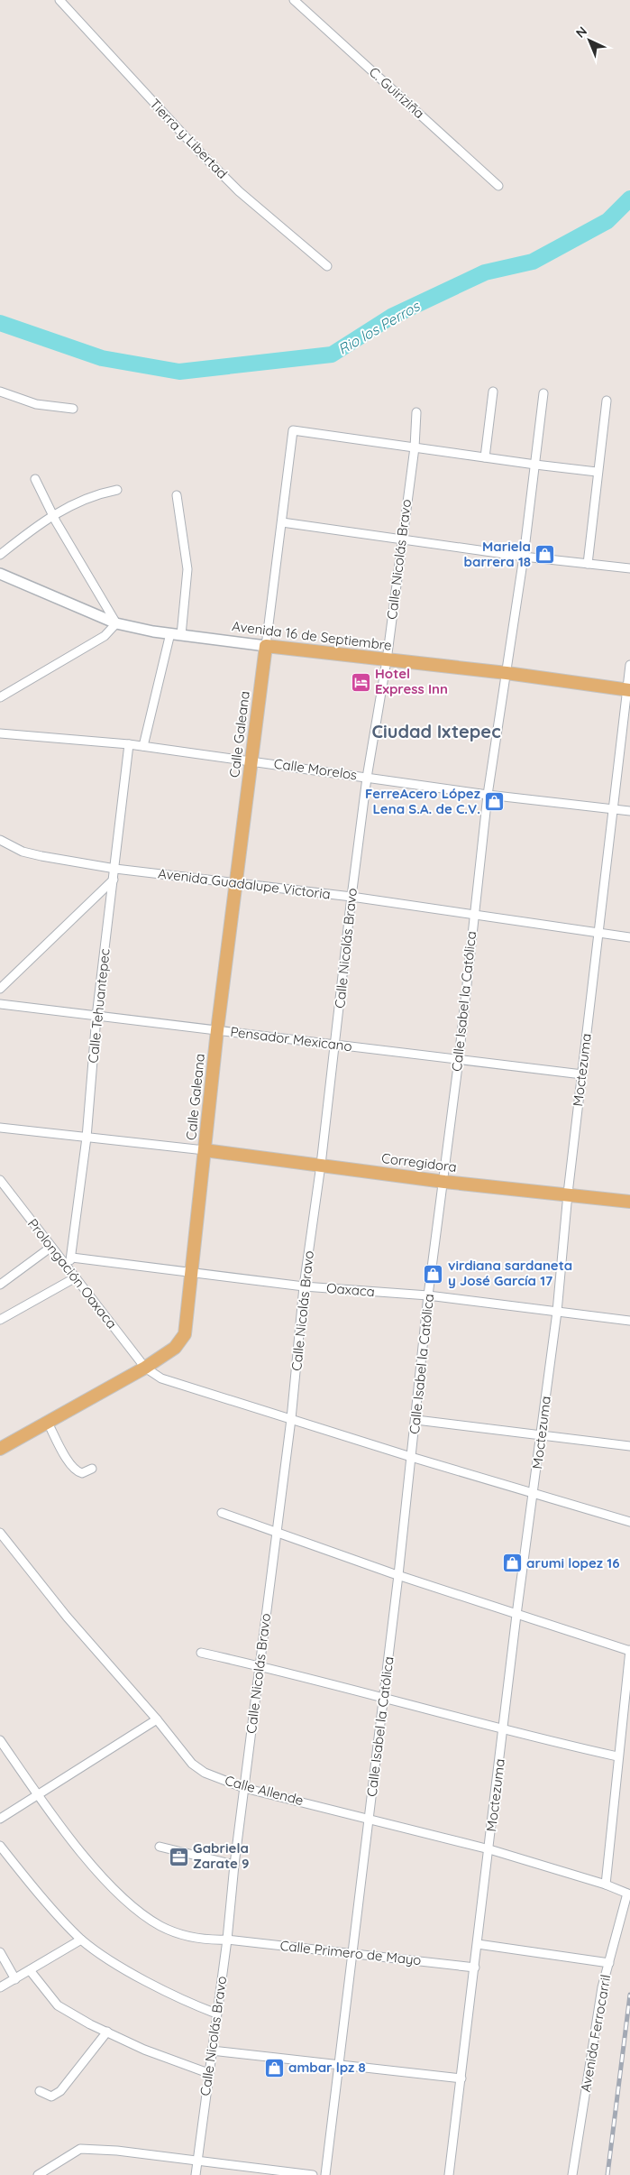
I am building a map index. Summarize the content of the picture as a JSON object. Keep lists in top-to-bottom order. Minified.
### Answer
{"streets":{"main road":["Avenida 16 de Septiembre","Calle Galeana","Corregidora"],"street":["C. Guiriziña","Tierra y Libertad","Calle Nicolás Bravo","Calle Morelos","Avenida Guadalupe Victoria","Calle Isabel la Católica","Calle Tehuantepec","Pensador Mexicano","Moctezuma","Prolongación Oaxaca","Oaxaca","Calle Allende","Calle Primero de Mayo","Avenida Ferrocarril"]},"crossings":[["Calle Nicolás Bravo","Avenida 16 de Septiembre"],["Calle Nicolás Bravo","Calle Morelos"],["Calle Nicolás Bravo","Avenida Guadalupe Victoria"],["Calle Nicolás Bravo","Pensador Mexicano"],["Calle Nicolás Bravo","Corregidora"],["Calle Nicolás Bravo","Oaxaca"],["Calle Nicolás Bravo","Calle Allende"],["Calle Nicolás Bravo","Calle Primero de Mayo"],["Avenida 16 de Septiembre","Calle Galeana"],["Avenida 16 de Septiembre","Calle Isabel la Católica"],["Avenida 16 de Septiembre","Moctezuma"],["Calle Galeana","Calle Morelos"],["Calle Galeana","Avenida Guadalupe Victoria"],["Calle Galeana","Pensador Mexicano"],["Calle Galeana","Corregidora"],["Calle Galeana","Prolongación Oaxaca"],["Calle Galeana","Oaxaca"],["Calle Morelos","Calle Isabel la Católica"],["Calle Morelos","Calle Tehuantepec"],["Calle Morelos","Moctezuma"],["Avenida Guadalupe Victoria","Calle Isabel la Católica"],["Avenida Guadalupe Victoria","Calle Tehuantepec"],["Avenida Guadalupe Victoria","Moctezuma"],["Calle Isabel la Católica","Pensador Mexicano"],["Calle Isabel la Católica","Corregidora"],["Calle Isabel la Católica","Oaxaca"],["Calle Isabel la Católica","Calle Allende"],["Calle Isabel la Católica","Calle Primero de Mayo"],["Calle Tehuantepec","Pensador Mexicano"],["Calle Tehuantepec","Prolongación Oaxaca"],["Calle Tehuantepec","Oaxaca"],["Pensador Mexicano","Moctezuma"],["Moctezuma","Corregidora"],["Moctezuma","Oaxaca"],["Moctezuma","Calle Allende"],["Moctezuma","Calle Primero de Mayo"],["Calle Allende","Avenida Ferrocarril"]],"districts":["Ciudad Ixtepec"],"water":["Rio los Perros"],"places":{"shop":["Mariela barrera 18","FerreAcero López Lena S.A. de C.V.","virdiana sardaneta y José García 17","arumi lopez 16","ambar lpz 8"],"hotel":["Hotel Express Inn"],"office":["Gabriela Zarate 9"]},"north":"top left"}
